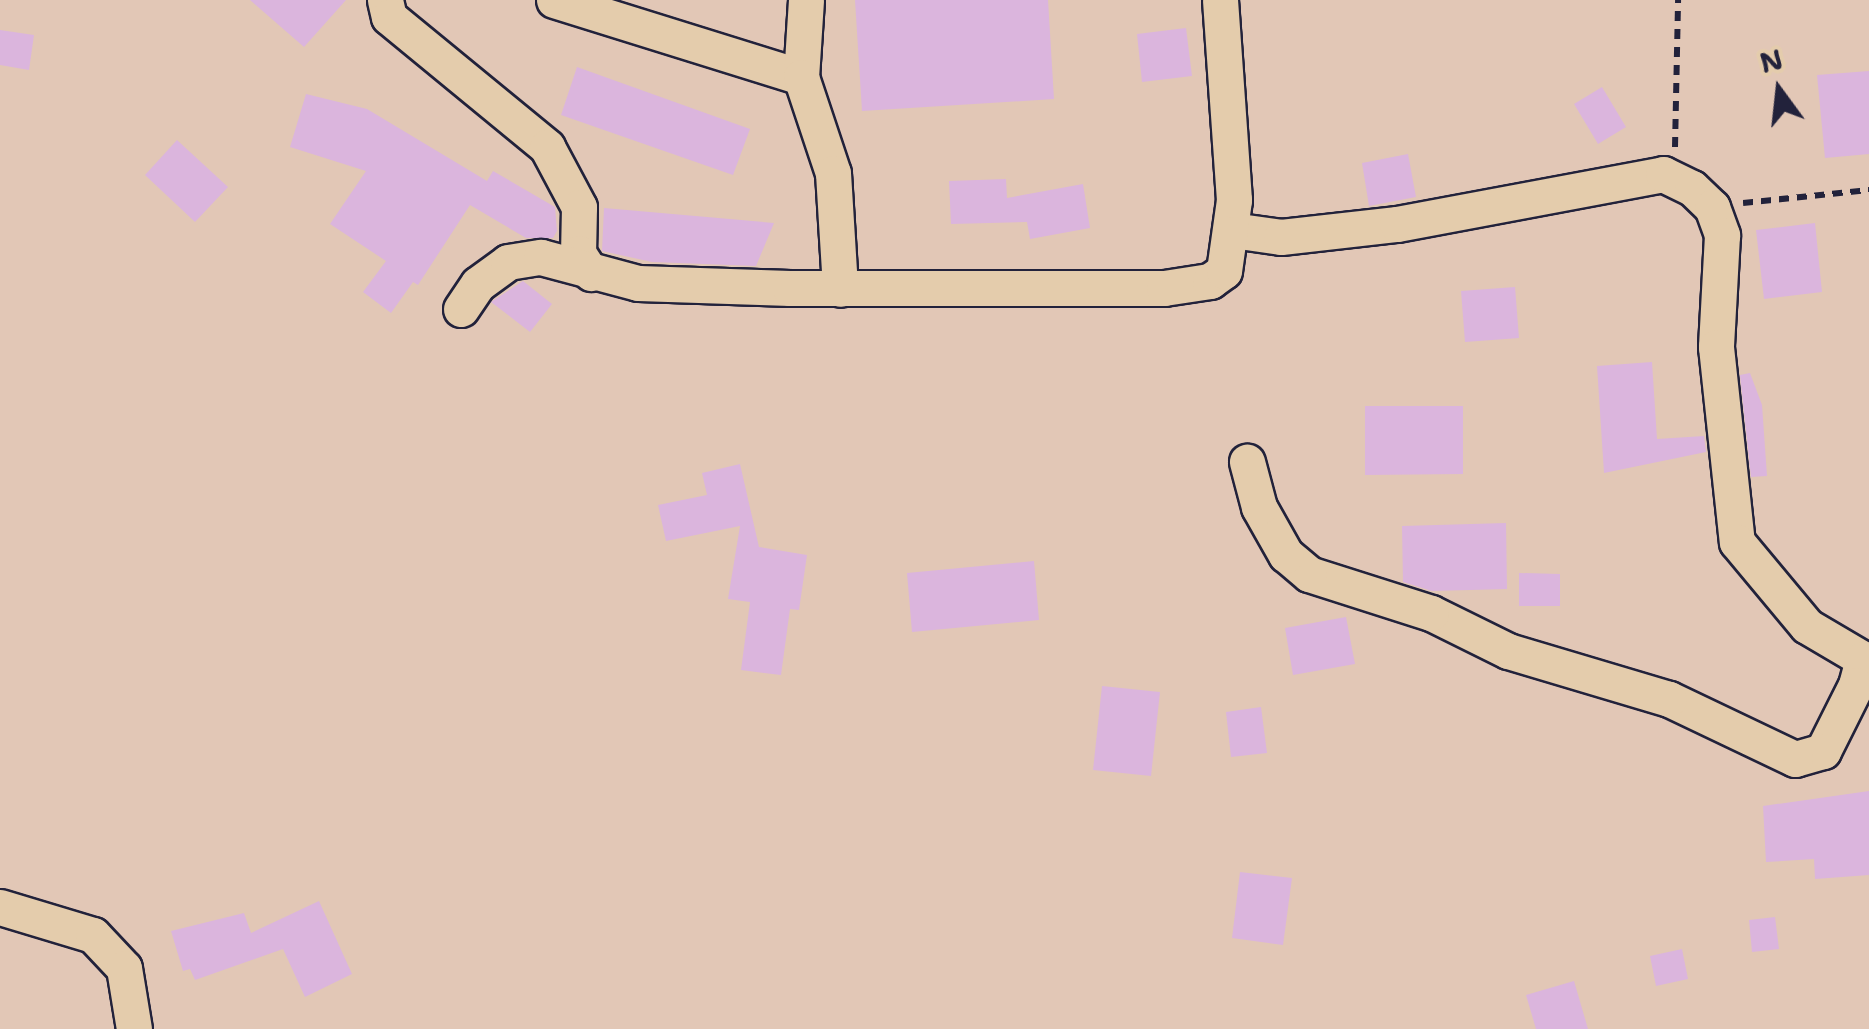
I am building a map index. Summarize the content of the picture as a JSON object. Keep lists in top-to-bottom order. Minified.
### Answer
{"north":"top"}
